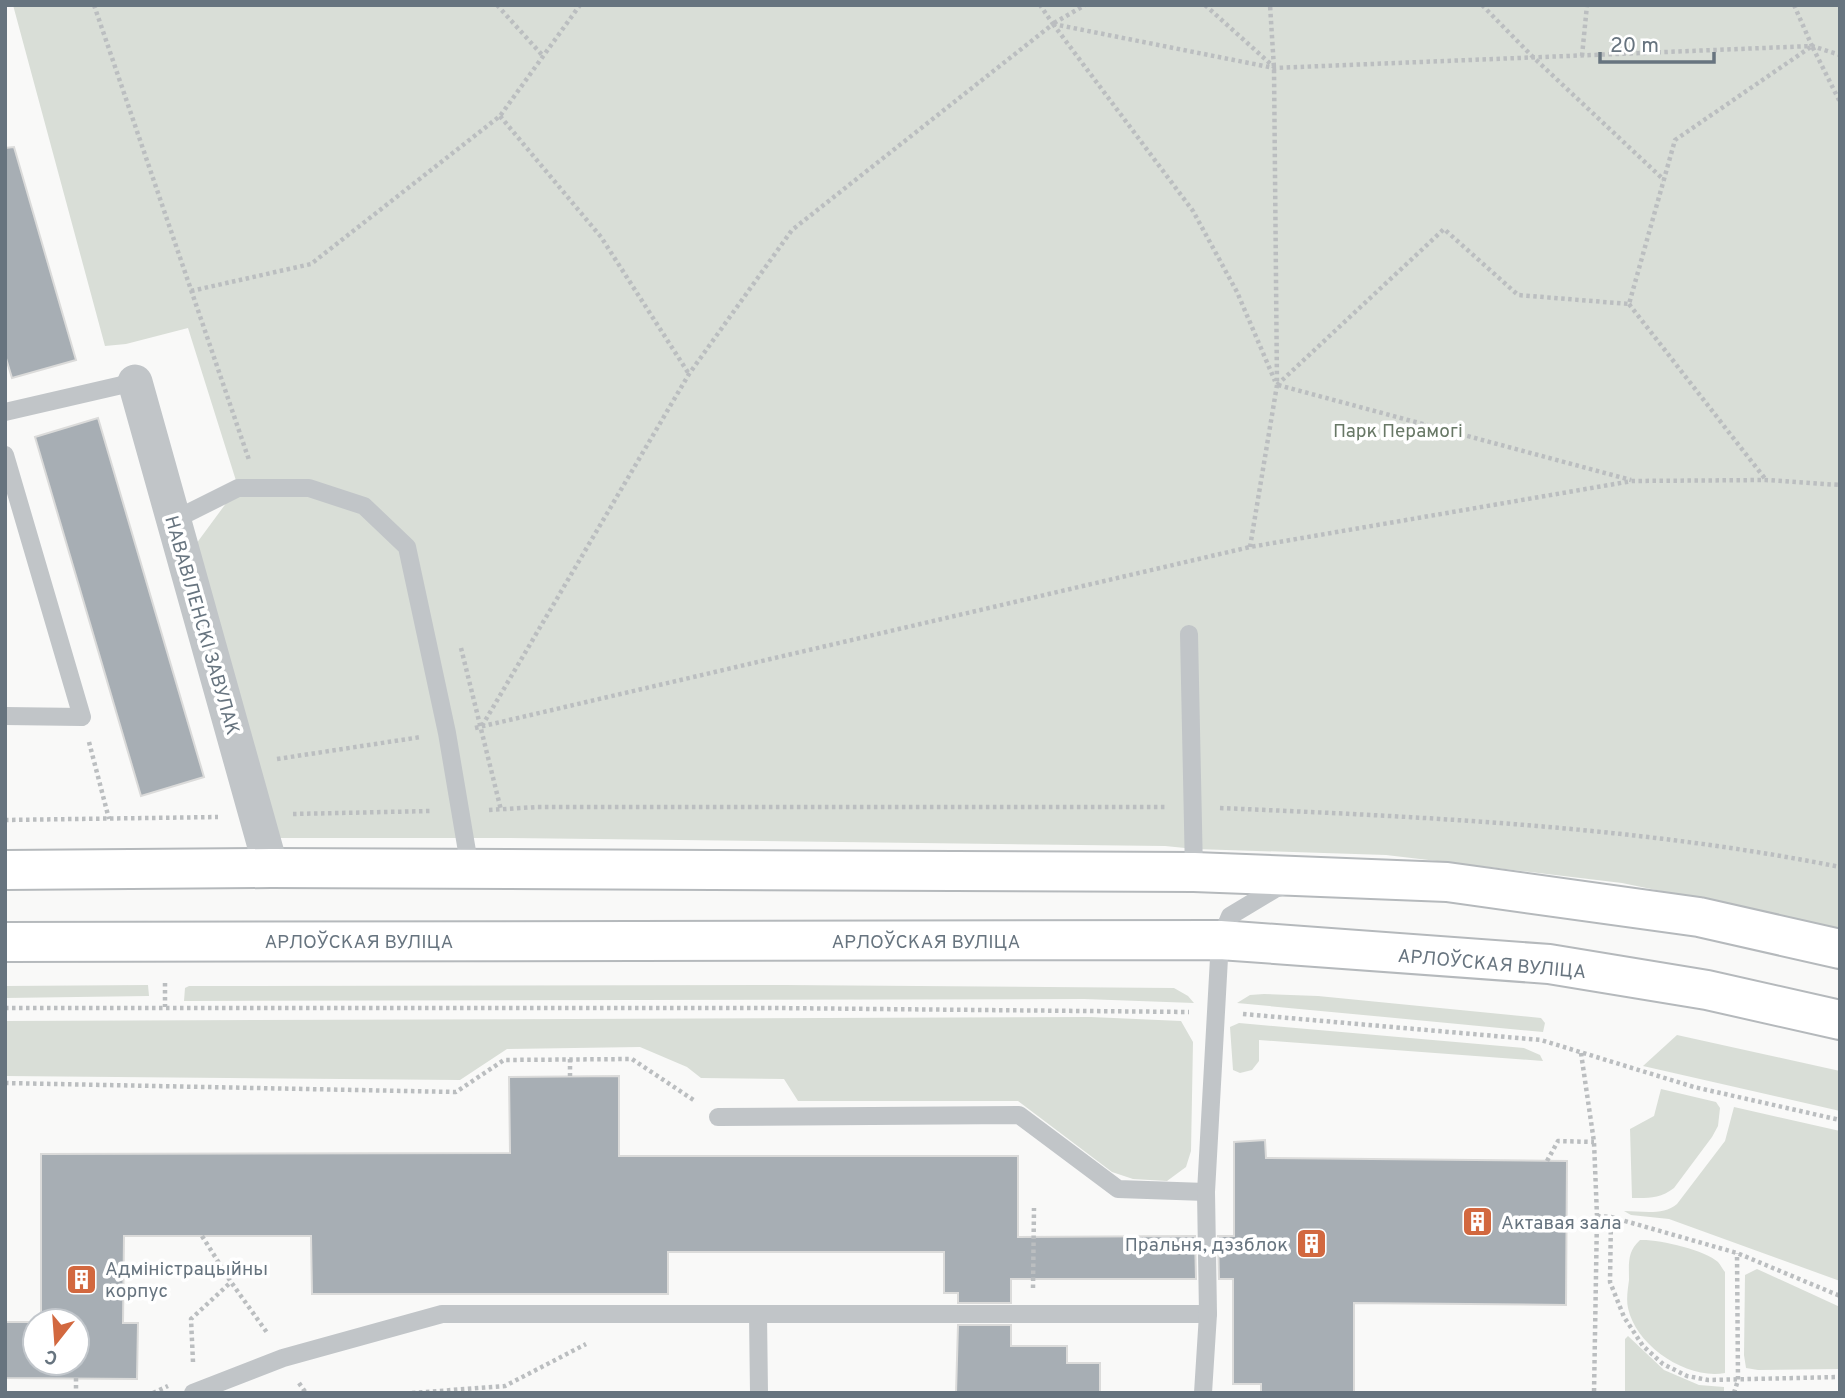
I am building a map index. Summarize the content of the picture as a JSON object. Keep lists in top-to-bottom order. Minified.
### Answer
{"streets":{"main road":["АРЛОЎСКАЯ ВУЛІЦА"],"street":["НАВАВІЛЕНСКІ ЗАВУЛАК"]},"parks":["Парк Перамогі"],"places":{"building":["Актавая зала","Пральня, дэзблок","Адміністрацыйны корпус"]},"scale_bar":"20 m","north":"bottom"}
